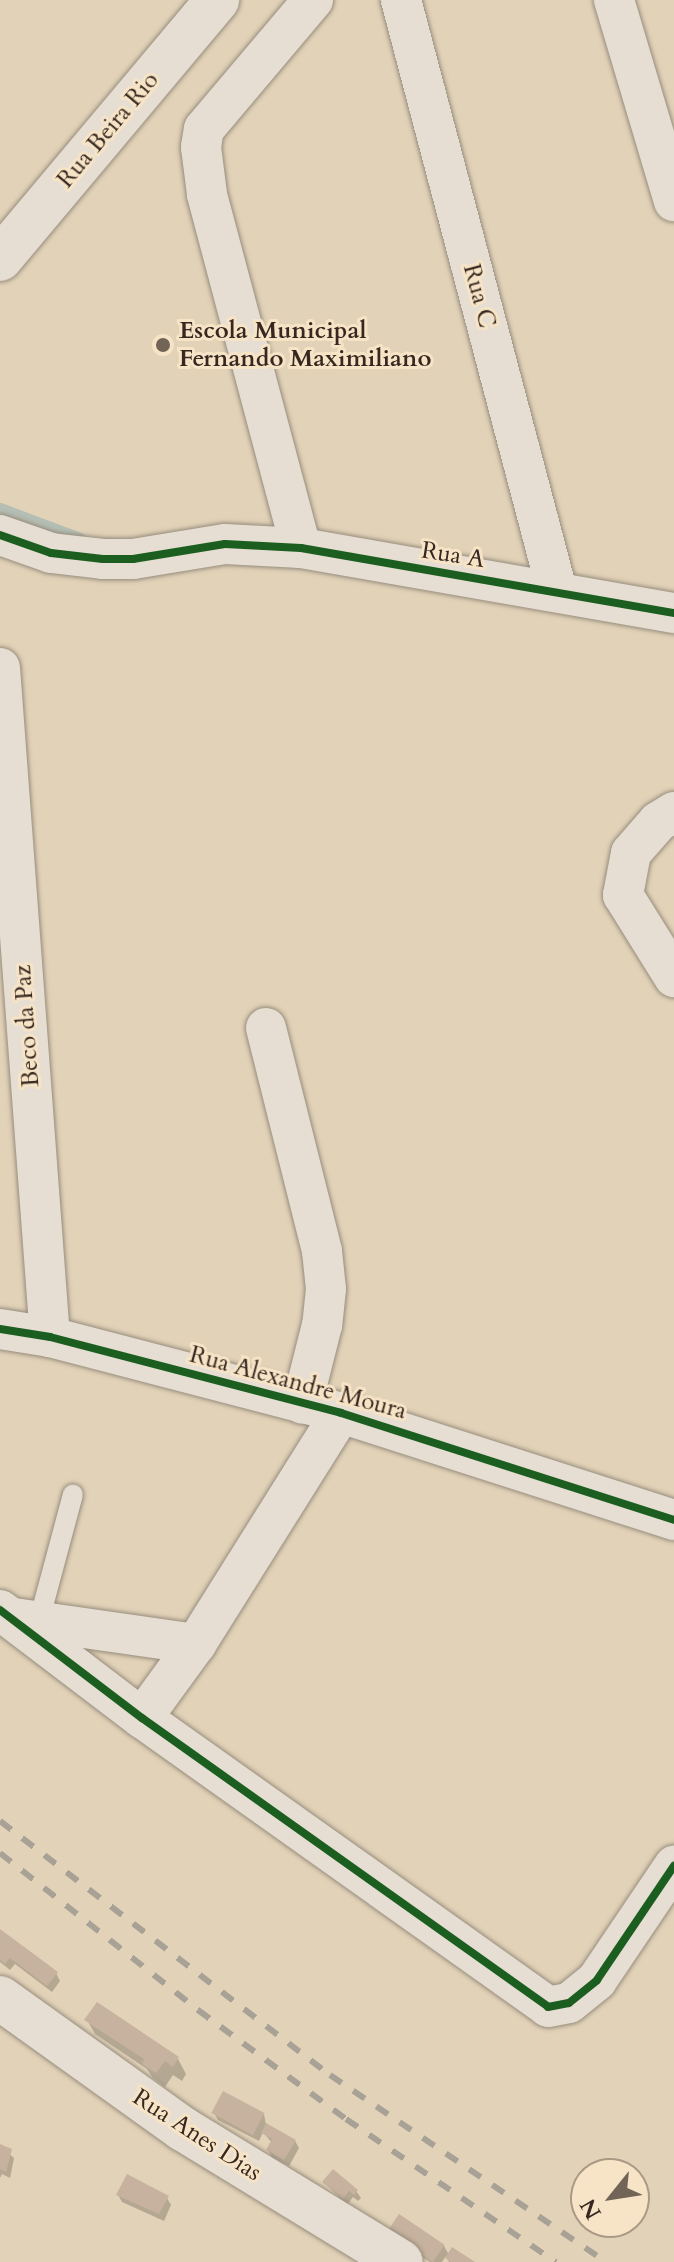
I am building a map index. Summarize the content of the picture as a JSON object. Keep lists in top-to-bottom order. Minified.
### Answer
{"streets":{"street":["Rua Beira Rio","Rua C","Rua A","Beco da Paz","Rua Alexandre Moura","Rua Anes Dias"]},"crossings":[["Rua C","Rua A"],["Beco da Paz","Rua Alexandre Moura"]],"places":["Escola Municipal Fernando Maximiliano"],"north":"bottom left"}
